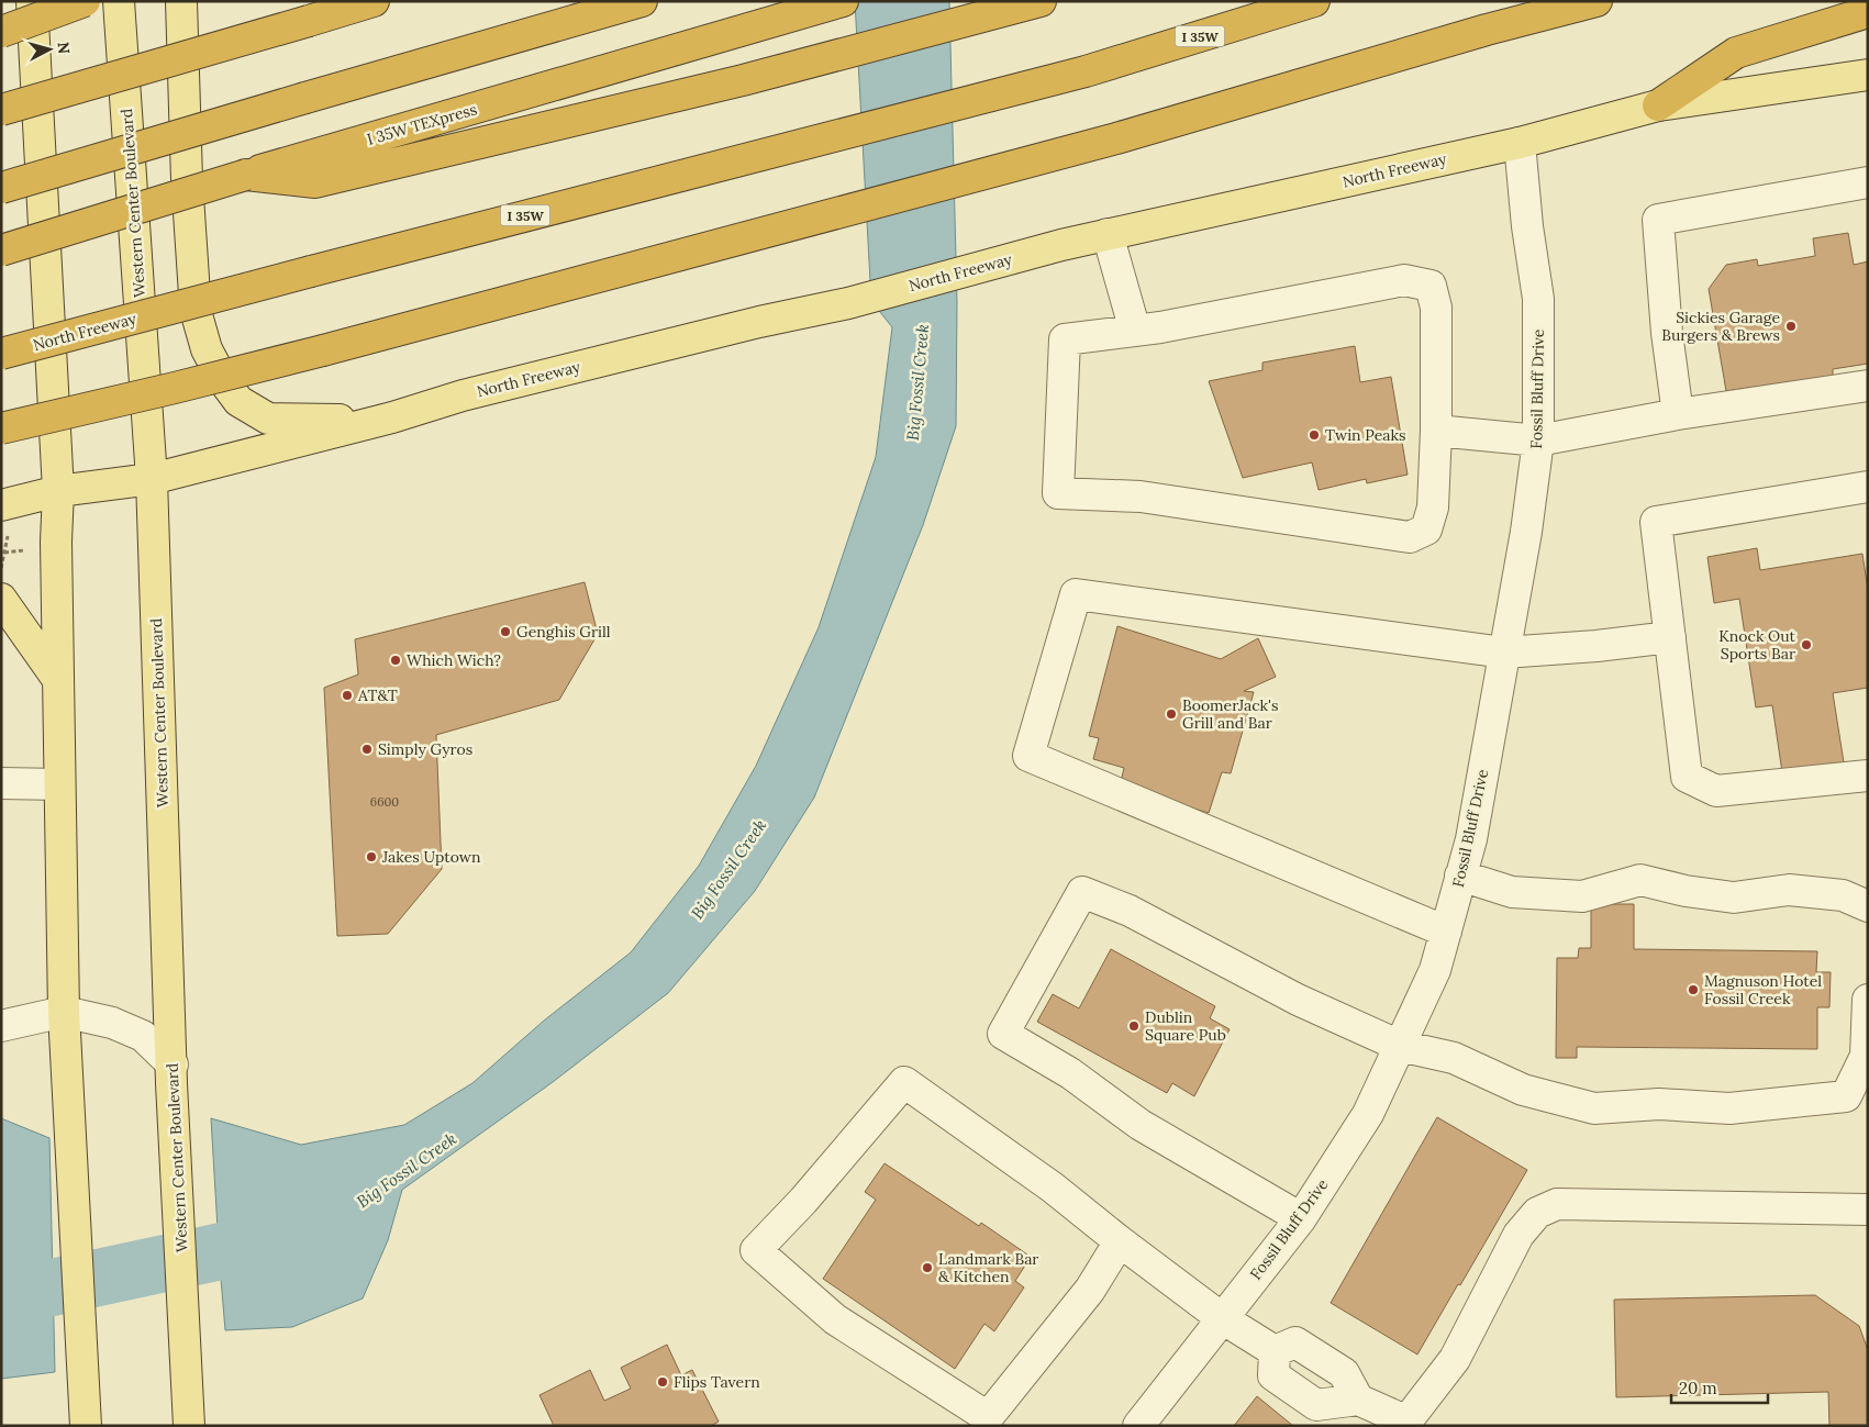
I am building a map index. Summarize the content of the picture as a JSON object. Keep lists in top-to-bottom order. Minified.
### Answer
{"streets":{"highway":["I 35W","I 35W TEXpress","North Freeway"],"main road":["Western Center Boulevard"],"street":["Fossil Bluff Drive"]},"crossings":[["North Freeway","Western Center Boulevard"],["North Freeway","Fossil Bluff Drive"]],"water":["Big Fossil Creek"],"places":["Sickies Garage Burgers & Brews","Twin Peaks","Genghis Grill","Knock Out Sports Bar","Which Wich?","AT&T","BoomerJack's Grill and Bar","Simply Gyros","Jakes Uptown","Magnuson Hotel Fossil Creek","Dublin Square Pub","Landmark Bar & Kitchen","Flips Tavern"],"house_numbers":["6600"],"scale_bar":"20 m","north":"right"}
